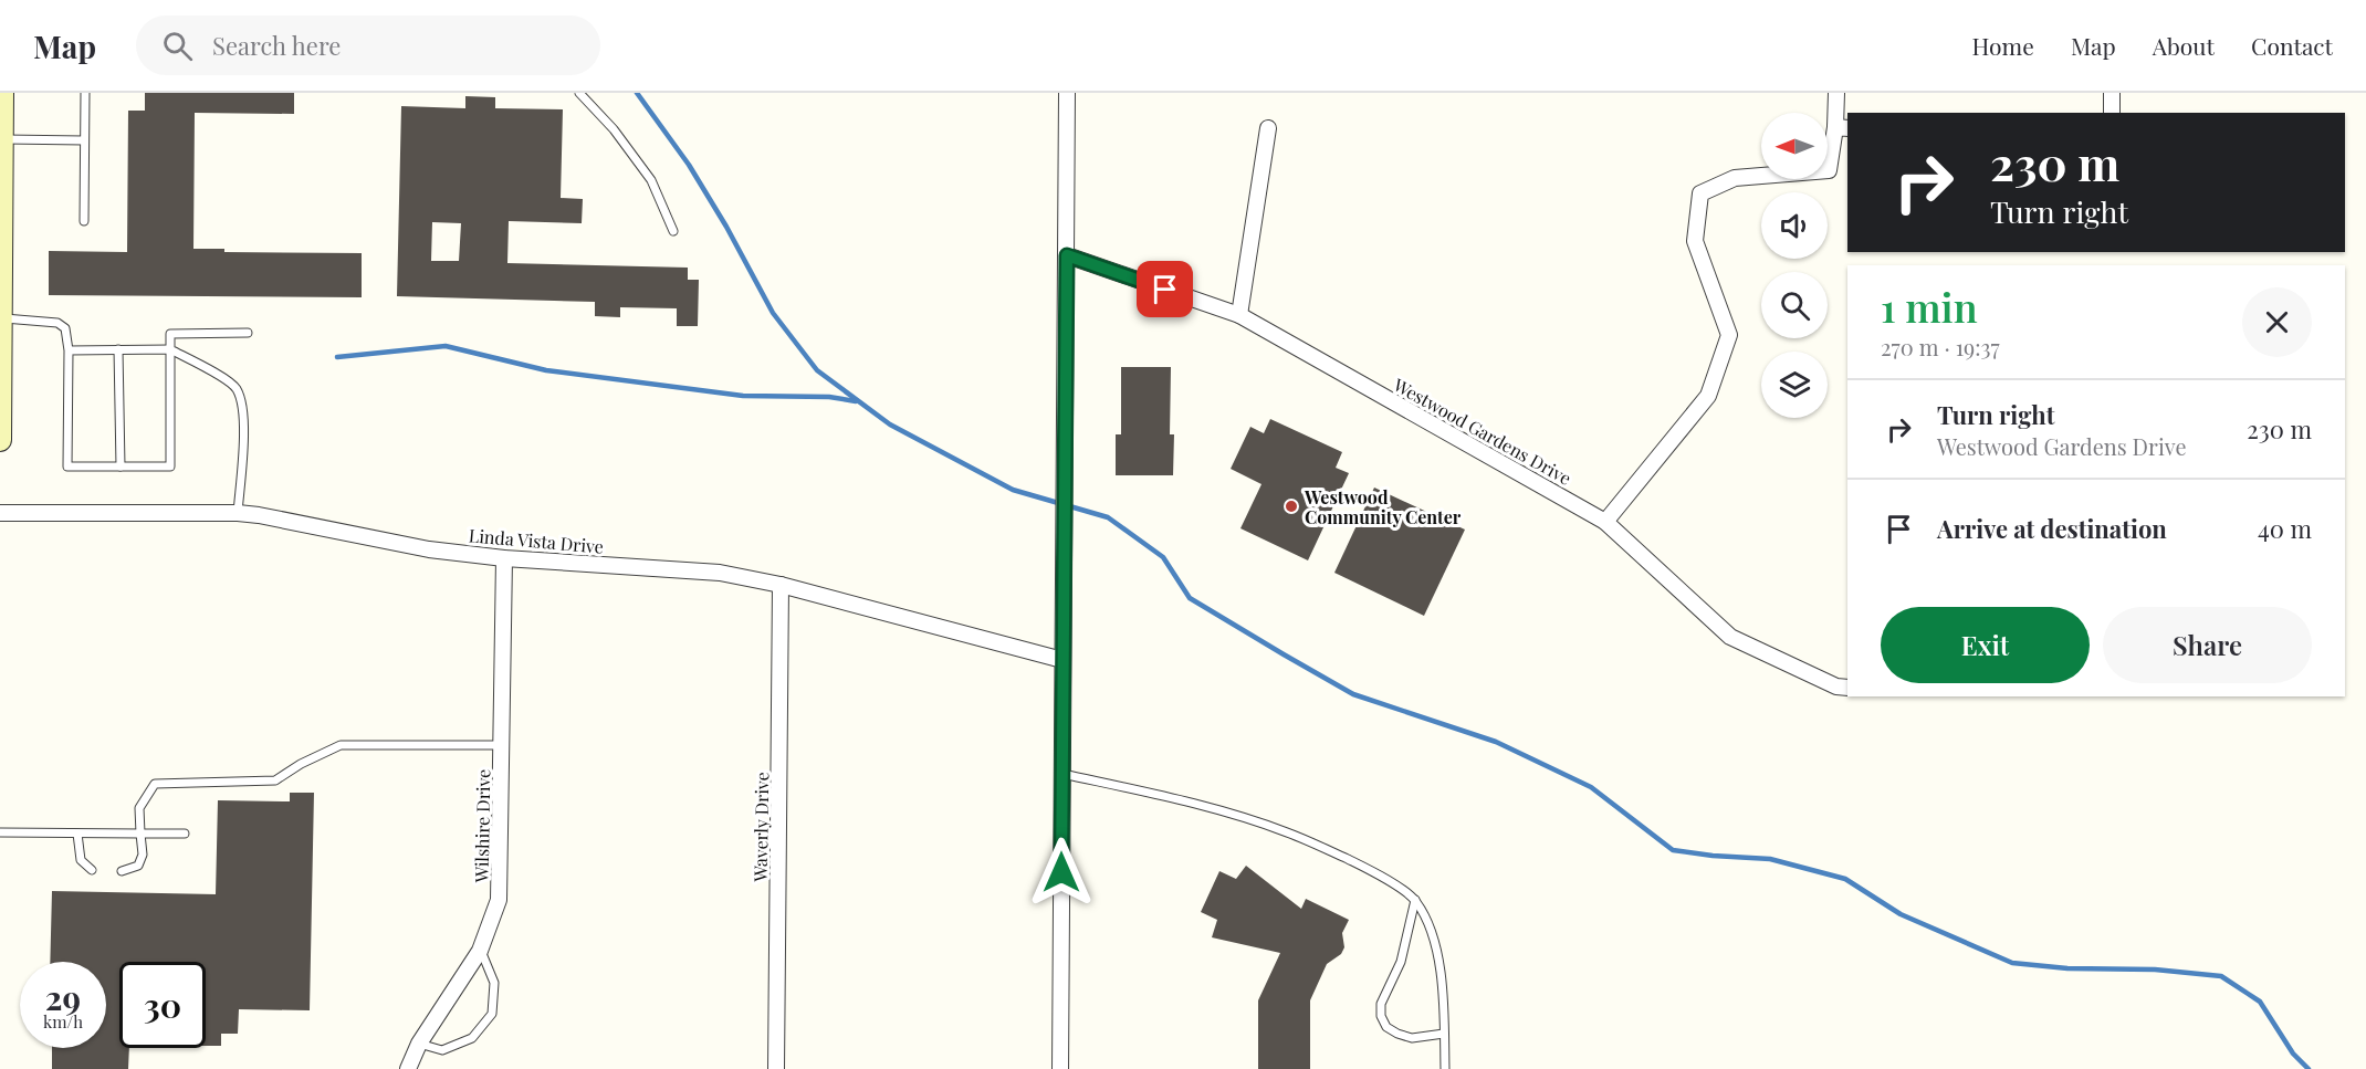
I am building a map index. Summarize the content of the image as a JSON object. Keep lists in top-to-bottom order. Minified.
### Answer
{"streets":{"street":["Westwood Gardens Drive","Linda Vista Drive","Wilshire Drive","Waverly Drive"]},"crossings":[["Linda Vista Drive","Wilshire Drive"],["Linda Vista Drive","Waverly Drive"]],"places":["Westwood Community Center"],"north":"left","page":{"header":"Map","search":"Search here","nav":["Home","Map","About","Contact"],"turn":["230 m","Turn right"],"heading":["1 min","270 m · 19:37"],"list":[{"name":"Turn right","note":"Westwood Gardens Drive","value":"230 m"},{"name":"Arrive at destination","value":"40 m"}],"buttons":["Exit","Share"],"speed":"29 km/h","limit":"30"}}
